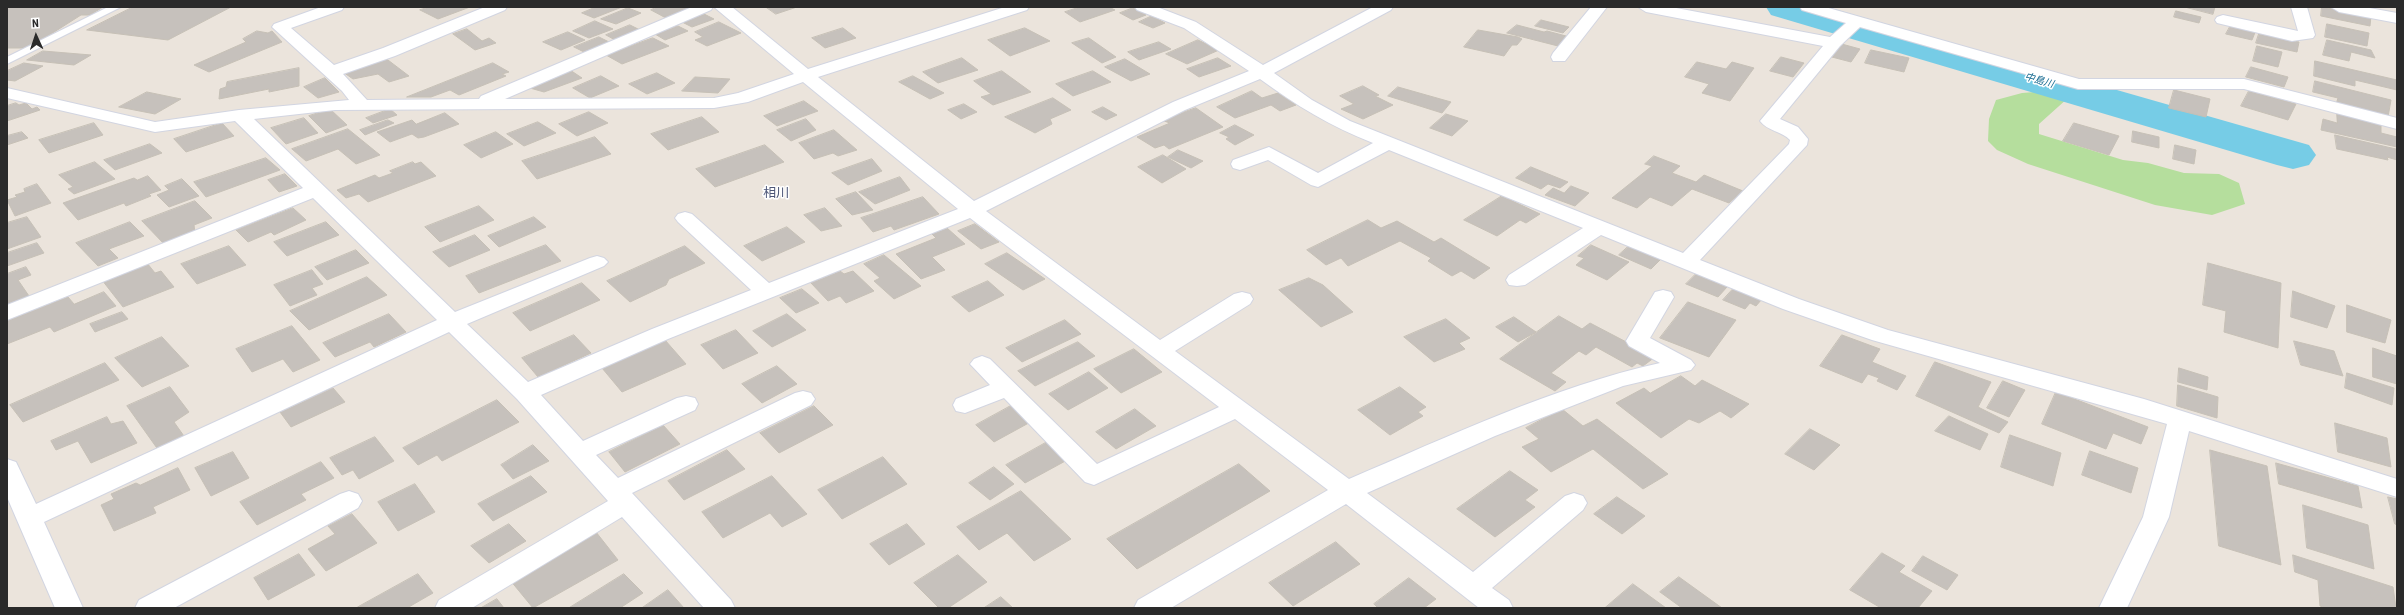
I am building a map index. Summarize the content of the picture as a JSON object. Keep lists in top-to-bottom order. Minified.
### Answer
{"districts":["相川"],"water":["中島川"],"north":"top"}
